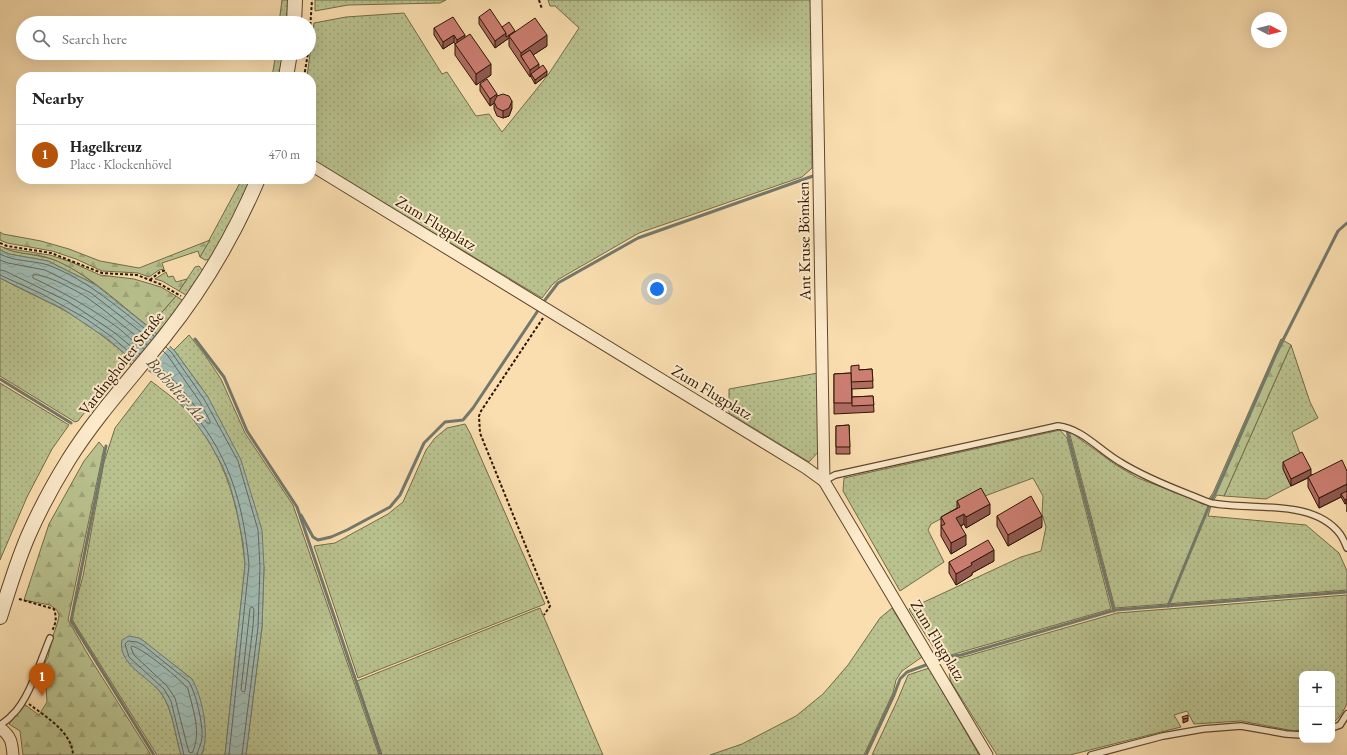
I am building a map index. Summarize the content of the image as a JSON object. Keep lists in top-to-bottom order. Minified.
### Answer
{"streets":{"street":["Zum Flugplatz","Ant Kruse Bömken","Vardingholter Straße"]},"crossings":[["Zum Flugplatz","Ant Kruse Bömken"]],"water":["Bocholter Aa"],"north":"right","page":{"search":"Search here","heading":"Nearby","list":[{"mark":"1","name":"Hagelkreuz","note":"Place · Klockenhövel","value":"470 m"}],"pins":"1","map_buttons":["+","−"]}}
